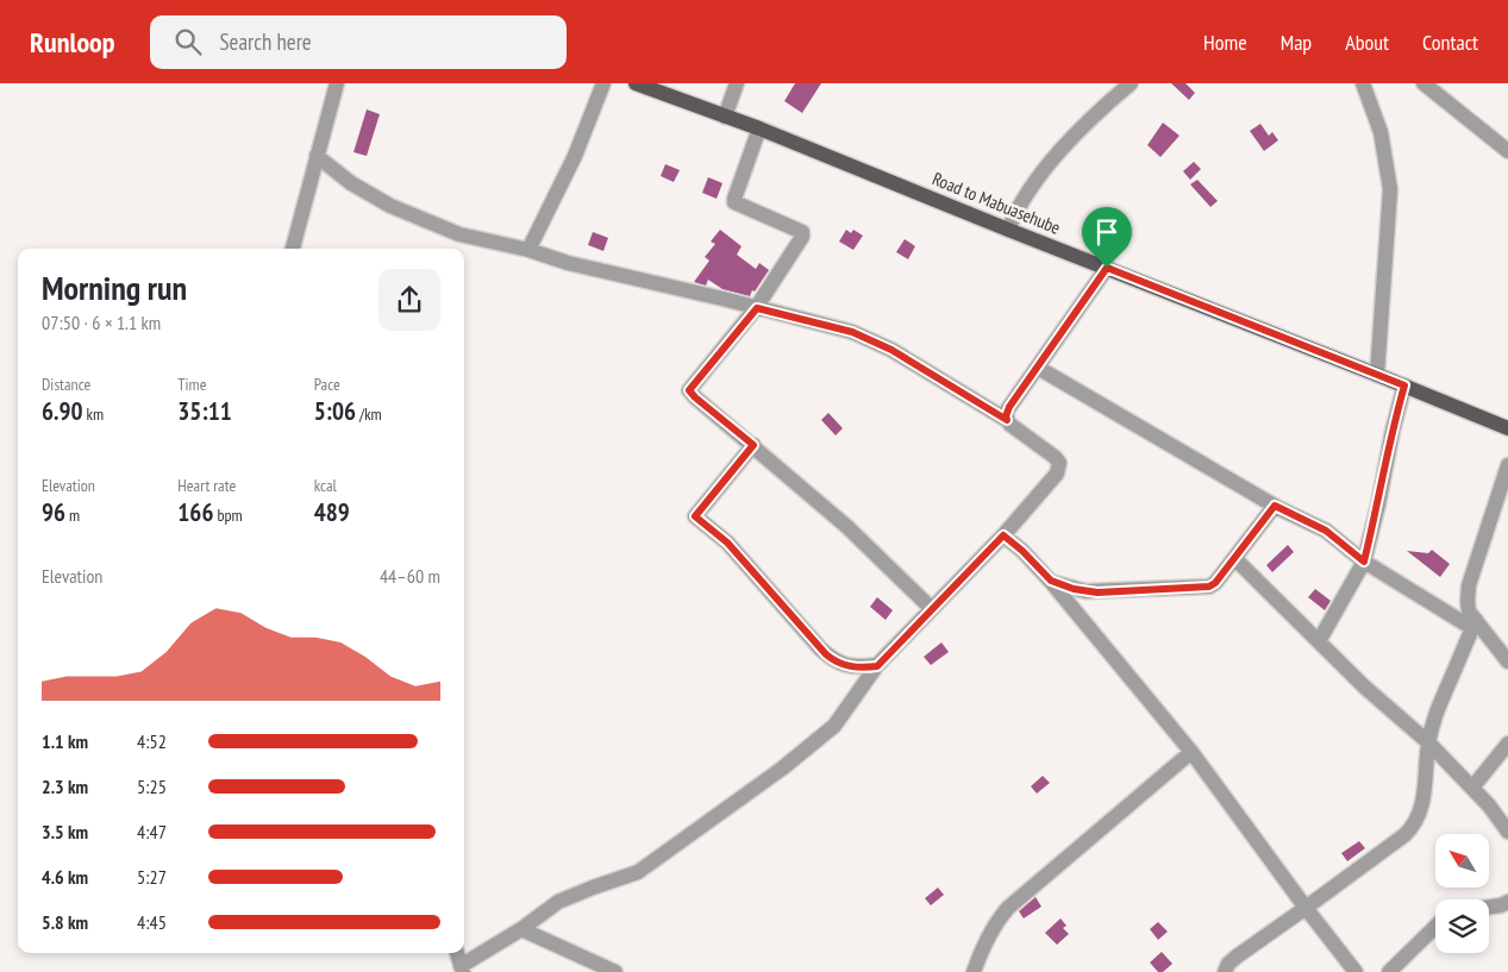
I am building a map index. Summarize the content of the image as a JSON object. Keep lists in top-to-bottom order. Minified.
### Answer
{"streets":{"main road":["Road to Mabuasehube"]},"north":"top left","page":{"header":"Runloop","search":"Search here","nav":["Home","Map","About","Contact"],"heading":["Morning run","07:50 · 6 × 1.1 km"],"stats":[["Distance","6.90 km"],["Time","35:11"],["Pace","5:06 /km"],["Elevation","96 m"],["Heart rate","166 bpm"],["kcal","489"]],"chart":["Elevation","44–60 m"],"list":[{"name":"1.1 km","note":"4:52"},{"name":"2.3 km","note":"5:25"},{"name":"3.5 km","note":"4:47"},{"name":"4.6 km","note":"5:27"},{"name":"5.8 km","note":"4:45"}]}}
